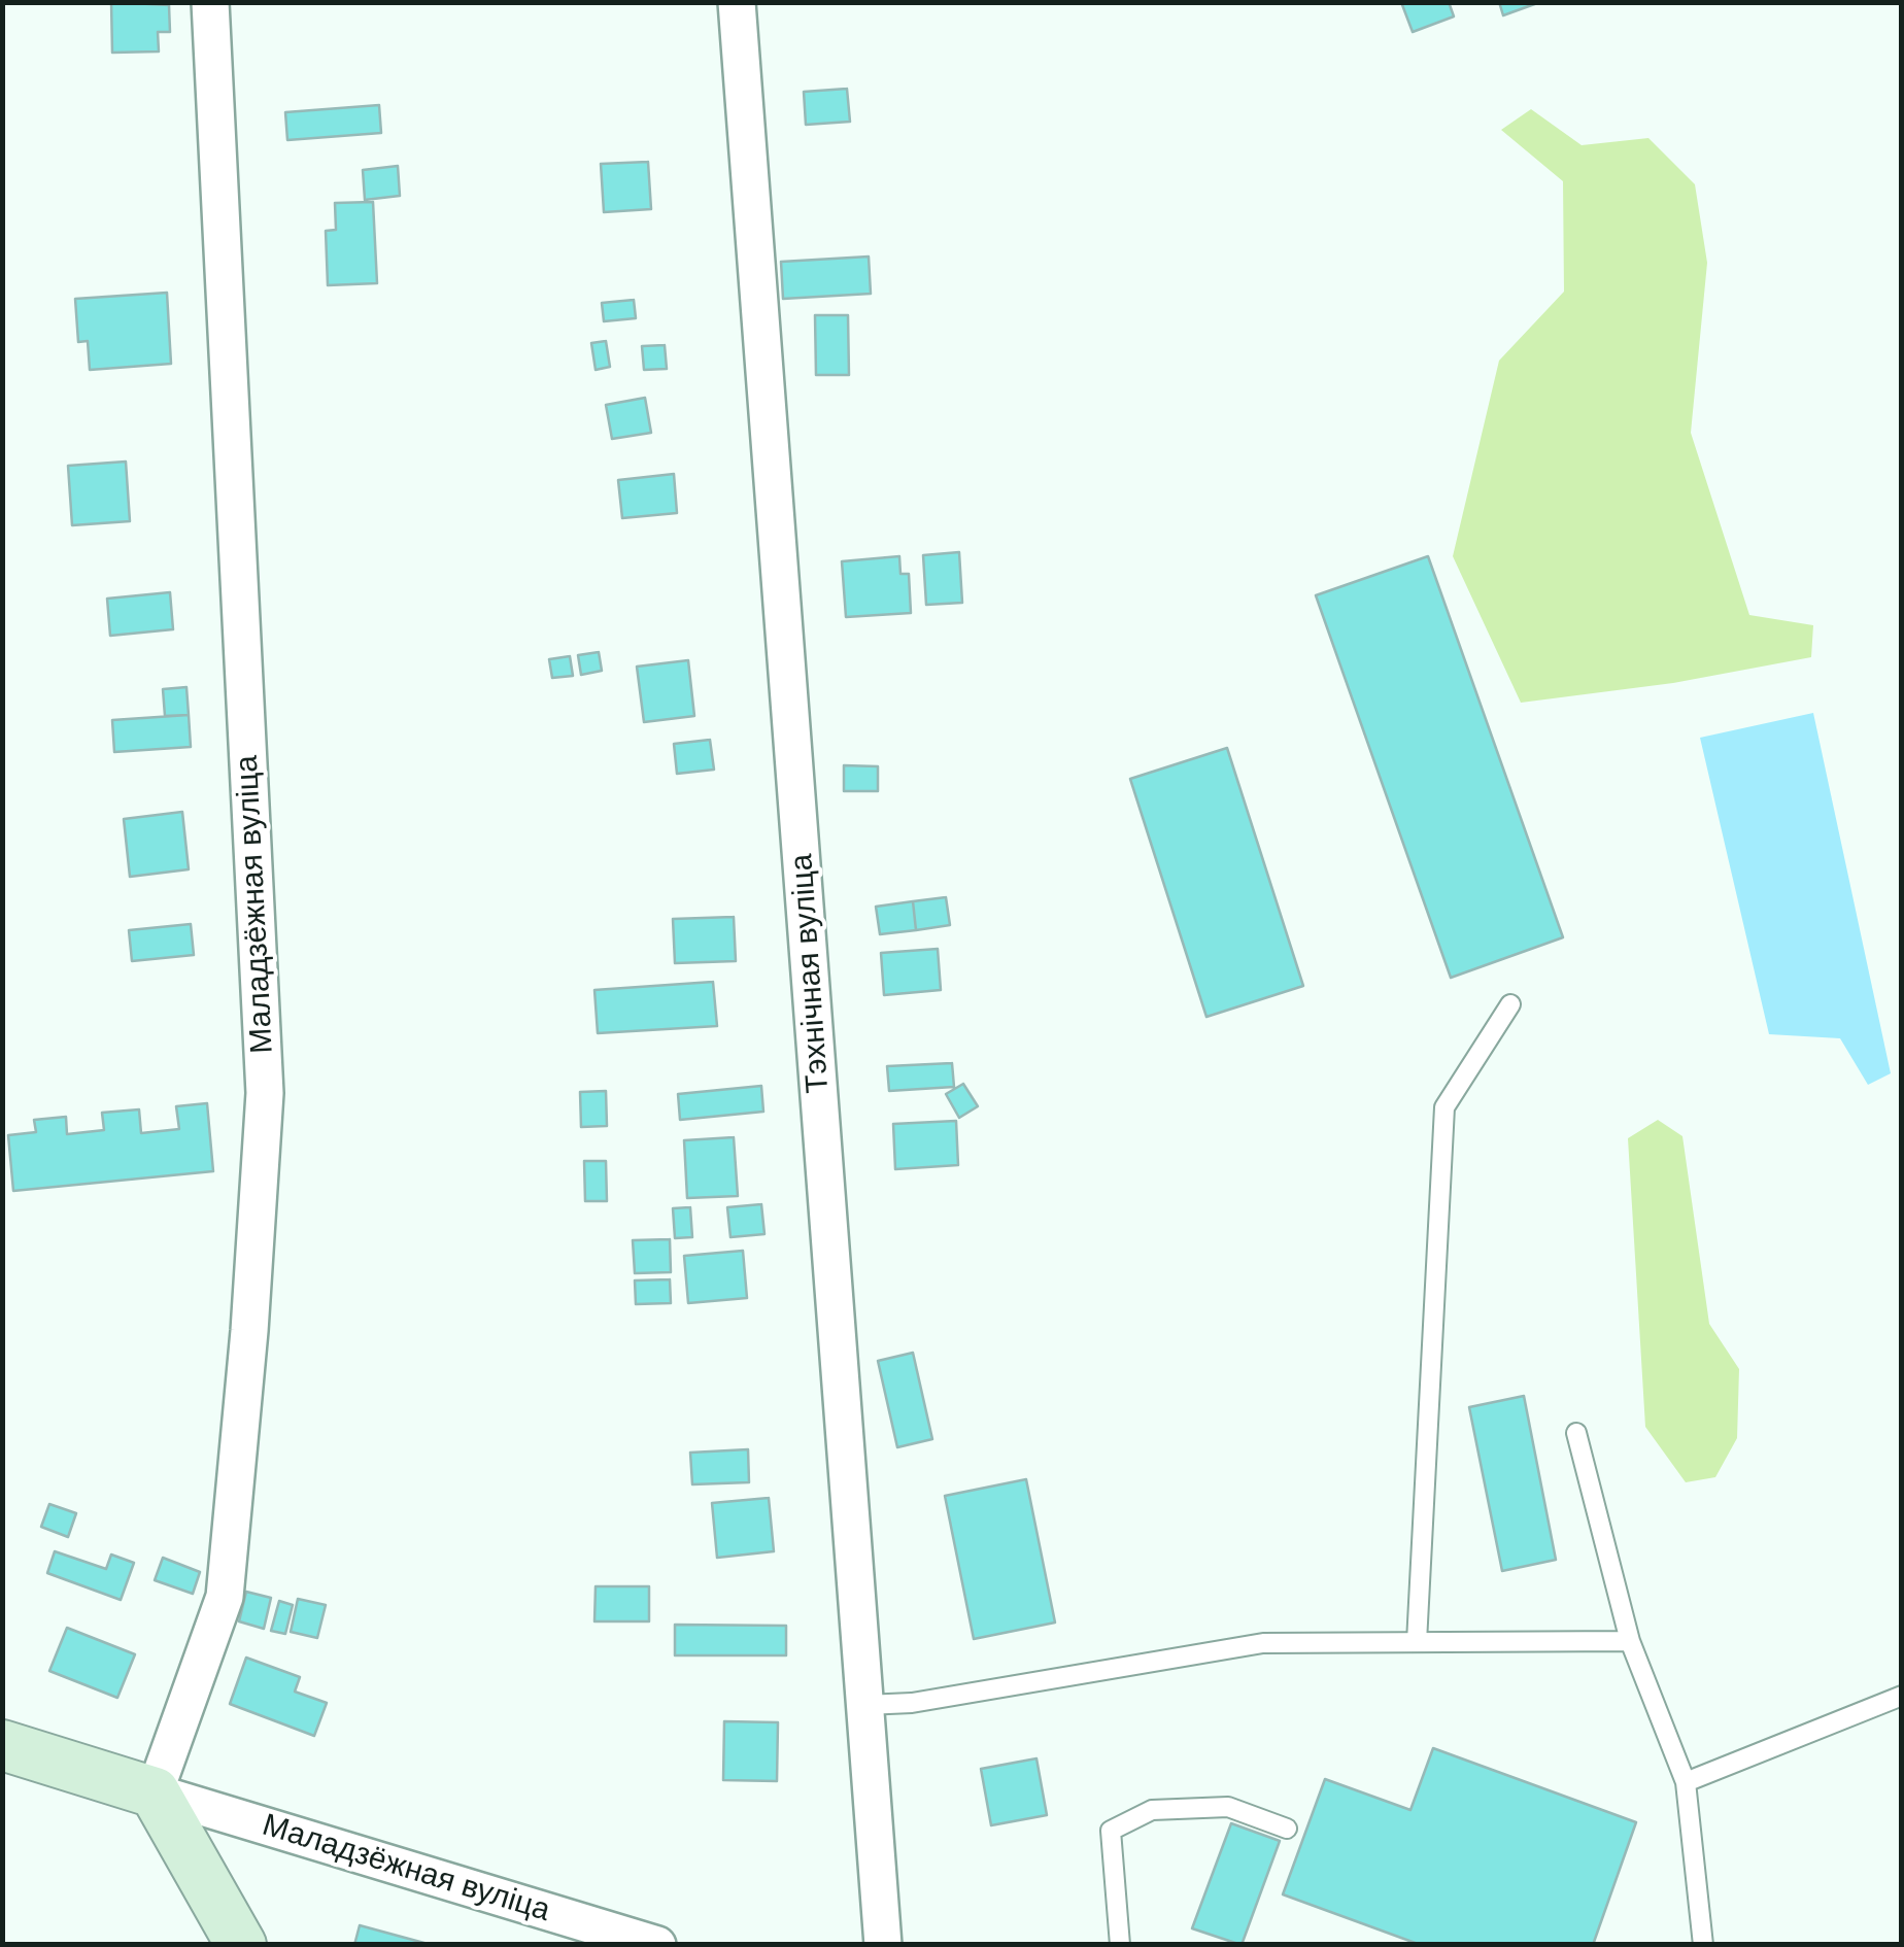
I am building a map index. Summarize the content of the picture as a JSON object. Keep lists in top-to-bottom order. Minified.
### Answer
{"streets":{"street":["Маладзёжная вуліца","Тэхнічная вуліца"]}}
